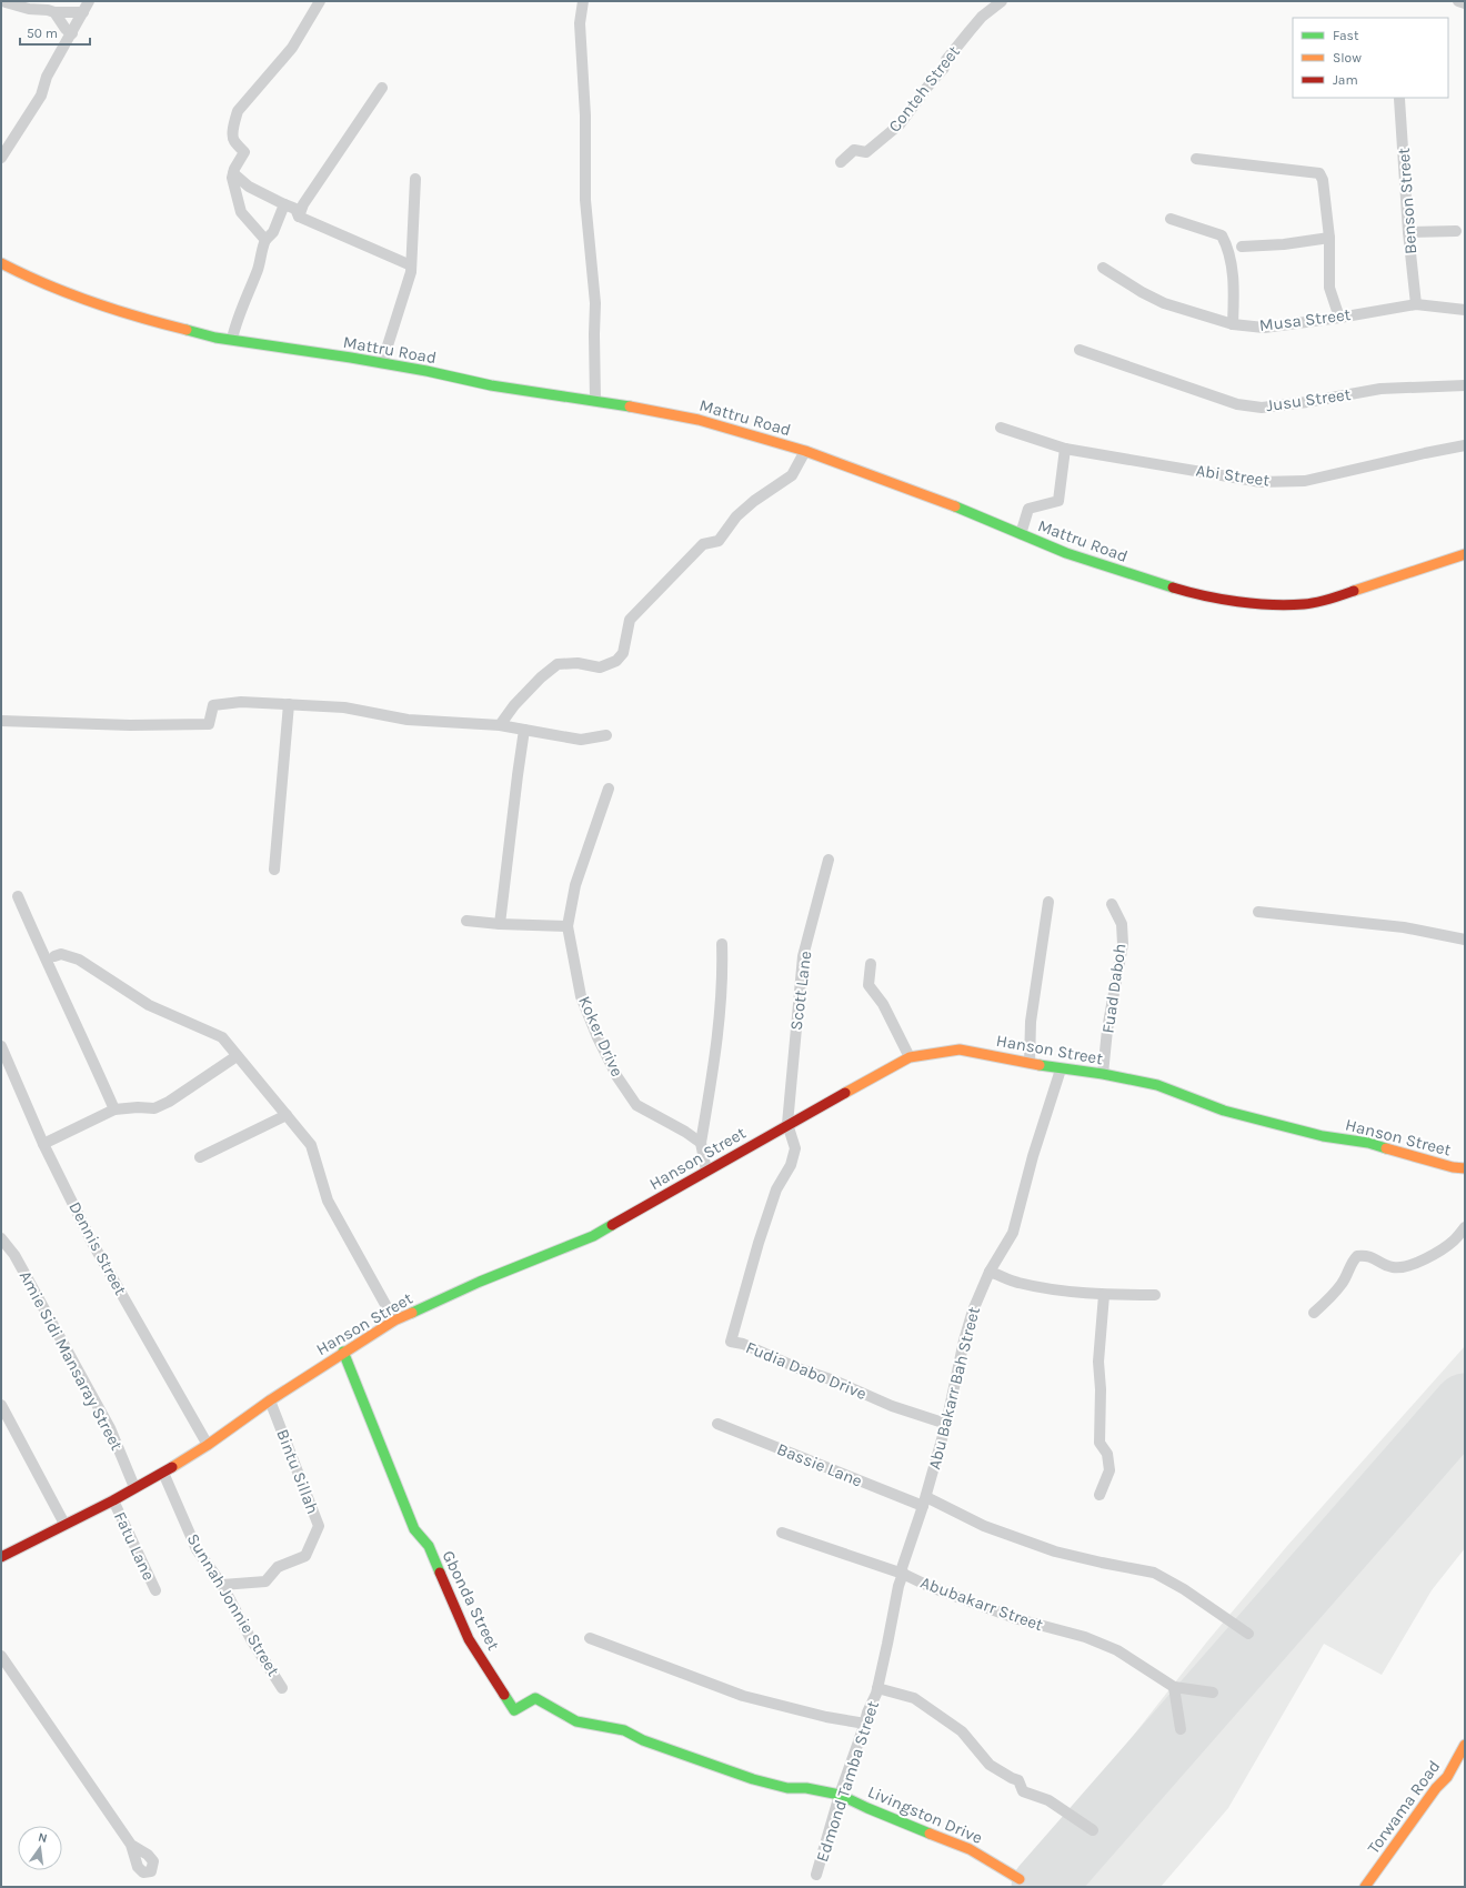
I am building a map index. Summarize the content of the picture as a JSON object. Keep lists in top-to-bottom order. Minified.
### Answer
{"streets":{"street":["Conteh Street","Benson Street","Musa Street","Mattru Road","Jusu Street","Abi Street","Fuad Daboh","Scott Lane","Koker Drive","Hanson Street","Dennis Street","Amie Sidi Mansaray Street","Fudia Dabo Drive","Abu Bakarr Bah Street","Bassie Lane","Bintu Sillah","Fatu Lane","Gbonda Street","Abubakarr Street","Sunnah Jonnie Street","Edmond Tamba Street","Torwama Road","Livingston Drive"]},"crossings":[["Benson Street","Musa Street"],["Fuad Daboh","Hanson Street"],["Scott Lane","Hanson Street"],["Scott Lane","Fudia Dabo Drive"],["Hanson Street","Dennis Street"],["Hanson Street","Amie Sidi Mansaray Street"],["Hanson Street","Fudia Dabo Drive"],["Hanson Street","Abu Bakarr Bah Street"],["Hanson Street","Bintu Sillah"],["Hanson Street","Fatu Lane"],["Hanson Street","Gbonda Street"],["Hanson Street","Sunnah Jonnie Street"],["Fudia Dabo Drive","Abu Bakarr Bah Street"],["Abu Bakarr Bah Street","Bassie Lane"],["Abu Bakarr Bah Street","Abubakarr Street"],["Abu Bakarr Bah Street","Edmond Tamba Street"],["Bintu Sillah","Sunnah Jonnie Street"],["Gbonda Street","Edmond Tamba Street"],["Gbonda Street","Livingston Drive"],["Edmond Tamba Street","Livingston Drive"]],"legend":["Fast","Slow","Jam"],"scale_bar":"50 m","north":"top"}
